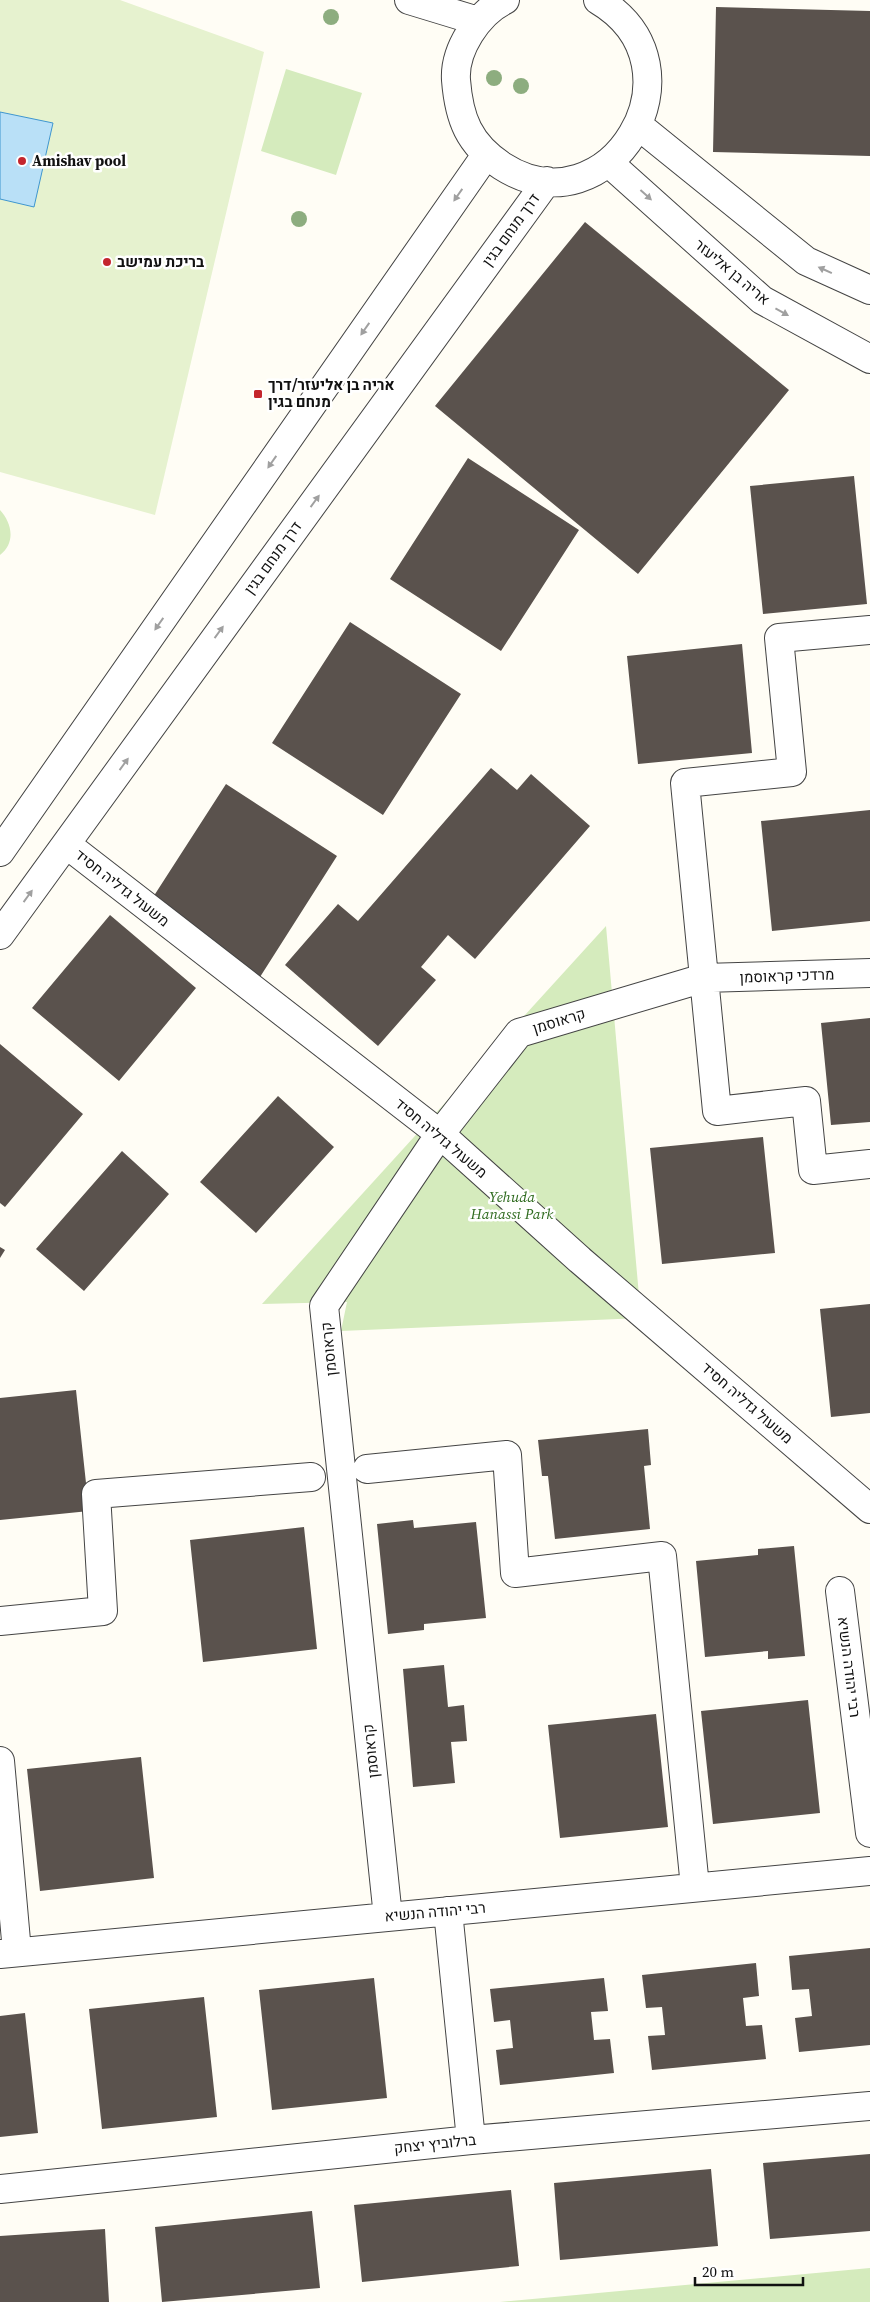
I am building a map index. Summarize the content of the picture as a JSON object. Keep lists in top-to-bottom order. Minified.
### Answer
{"streets":{"street":["דרך מנחם בגין","אריה בן אליעזר","משעול גדליה חסיד","מרדכי קראוסמן","קראוסמן","רבי יהודה הנשיא","ברלוביץ יצחק"]},"crossings":[["דרך מנחם בגין","משעול גדליה חסיד"],["משעול גדליה חסיד","קראוסמן"],["מרדכי קראוסמן","קראוסמן"],["קראוסמן","רבי יהודה הנשיא"]],"parks":["Yehuda Hanassi Park"],"places":{"other":["Amishav pool","בריכת עמישב"],"transit":["אריה בן אליעזר/דרך מנחם בגין"]},"scale_bar":"20 m"}
